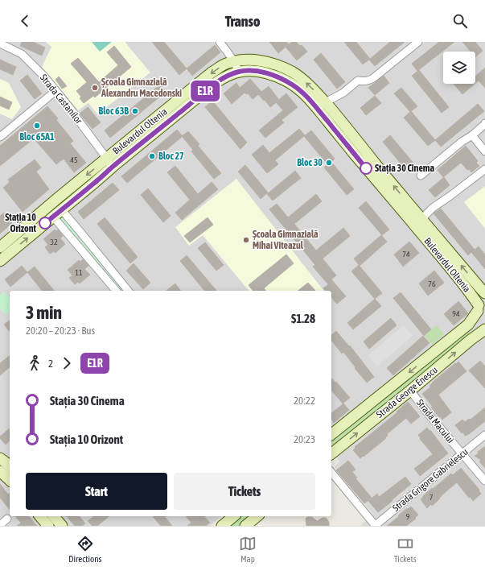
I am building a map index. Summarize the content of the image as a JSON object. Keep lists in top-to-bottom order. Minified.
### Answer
{"streets":{"street":["Strada Castanilor","Bulevardul Oltenia","Strada George Enescu","Strada Macului","Strada Grigore Gabrielescu"]},"crossings":[["Strada Castanilor","Bulevardul Oltenia"],["Bulevardul Oltenia","Strada George Enescu"],["Strada George Enescu","Strada Macului"],["Strada Macului","Strada Grigore Gabrielescu"]],"places":["Școala Gimnazială Alexandru Macedonski","Bloc 63B","Bloc 65A1","Bloc 27","Bloc 30","Stația 30 Cinema","Stația 10 Orizont","Școala Gimnazială Mihai Viteazul"],"lines":["bus line E1R"],"house_numbers":["45","32","74","11","76","94","7","9"],"page":{"header":"Transo","on_map":"E1R","heading":["3 min","20:20 – 20:23 · Bus","$1.28"],"legs":["2","E1R"],"list":[{"name":"Stația 30 Cinema","value":"20:22"},{"name":"Stația 10 Orizont","value":"20:23"}],"buttons":["Start","Tickets"],"tabs":["Directions","Map","Tickets"]}}
